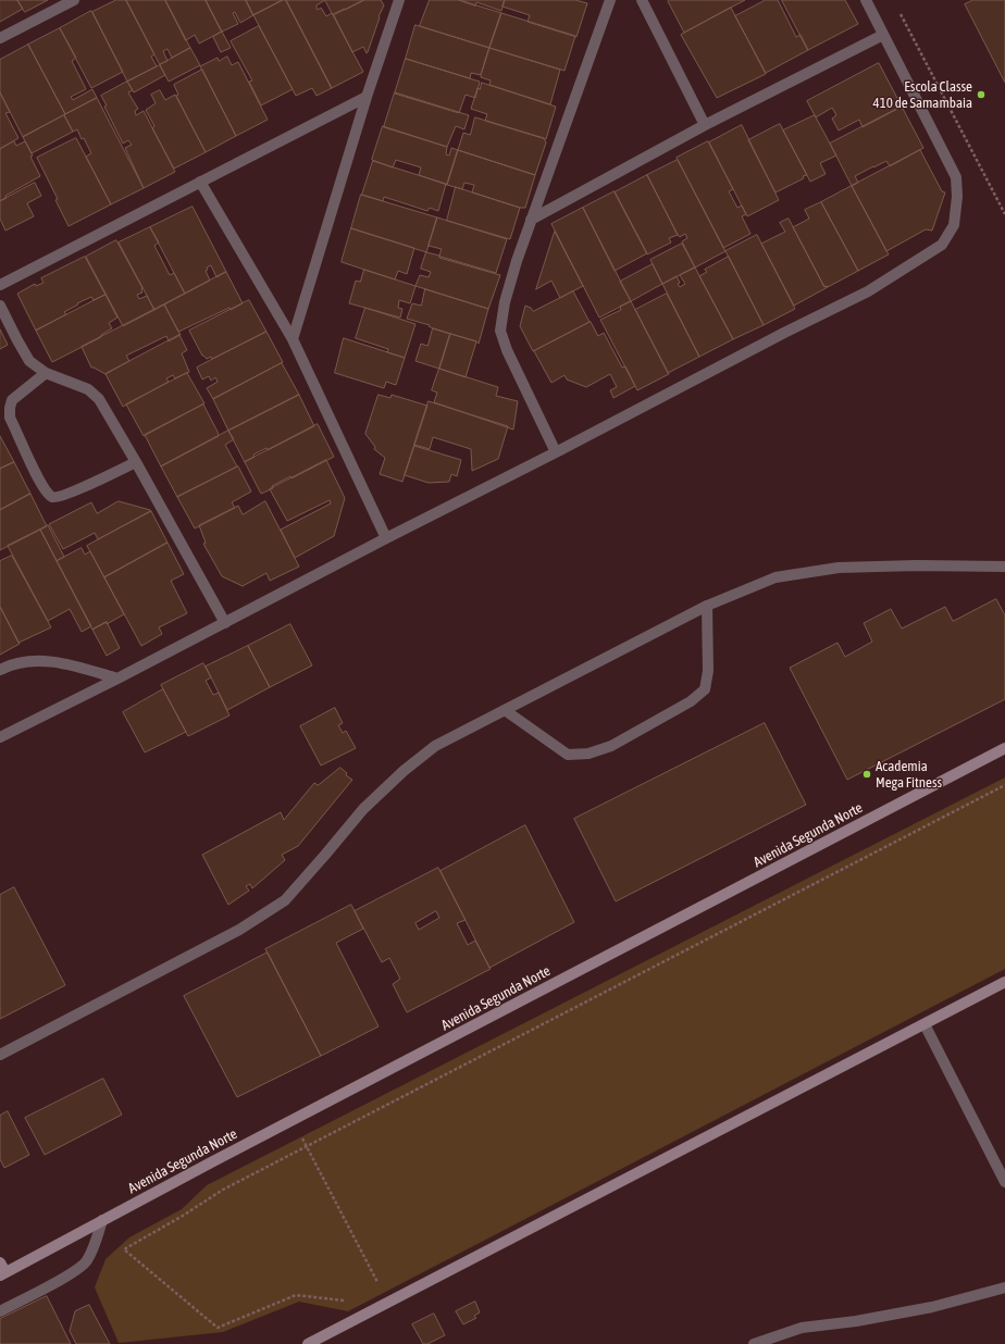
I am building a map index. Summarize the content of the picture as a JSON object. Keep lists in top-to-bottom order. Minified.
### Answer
{"streets":{"main road":["Avenida Segunda Norte"]},"places":["Escola Classe 410 de Samambaia","Academia Mega Fitness"]}
